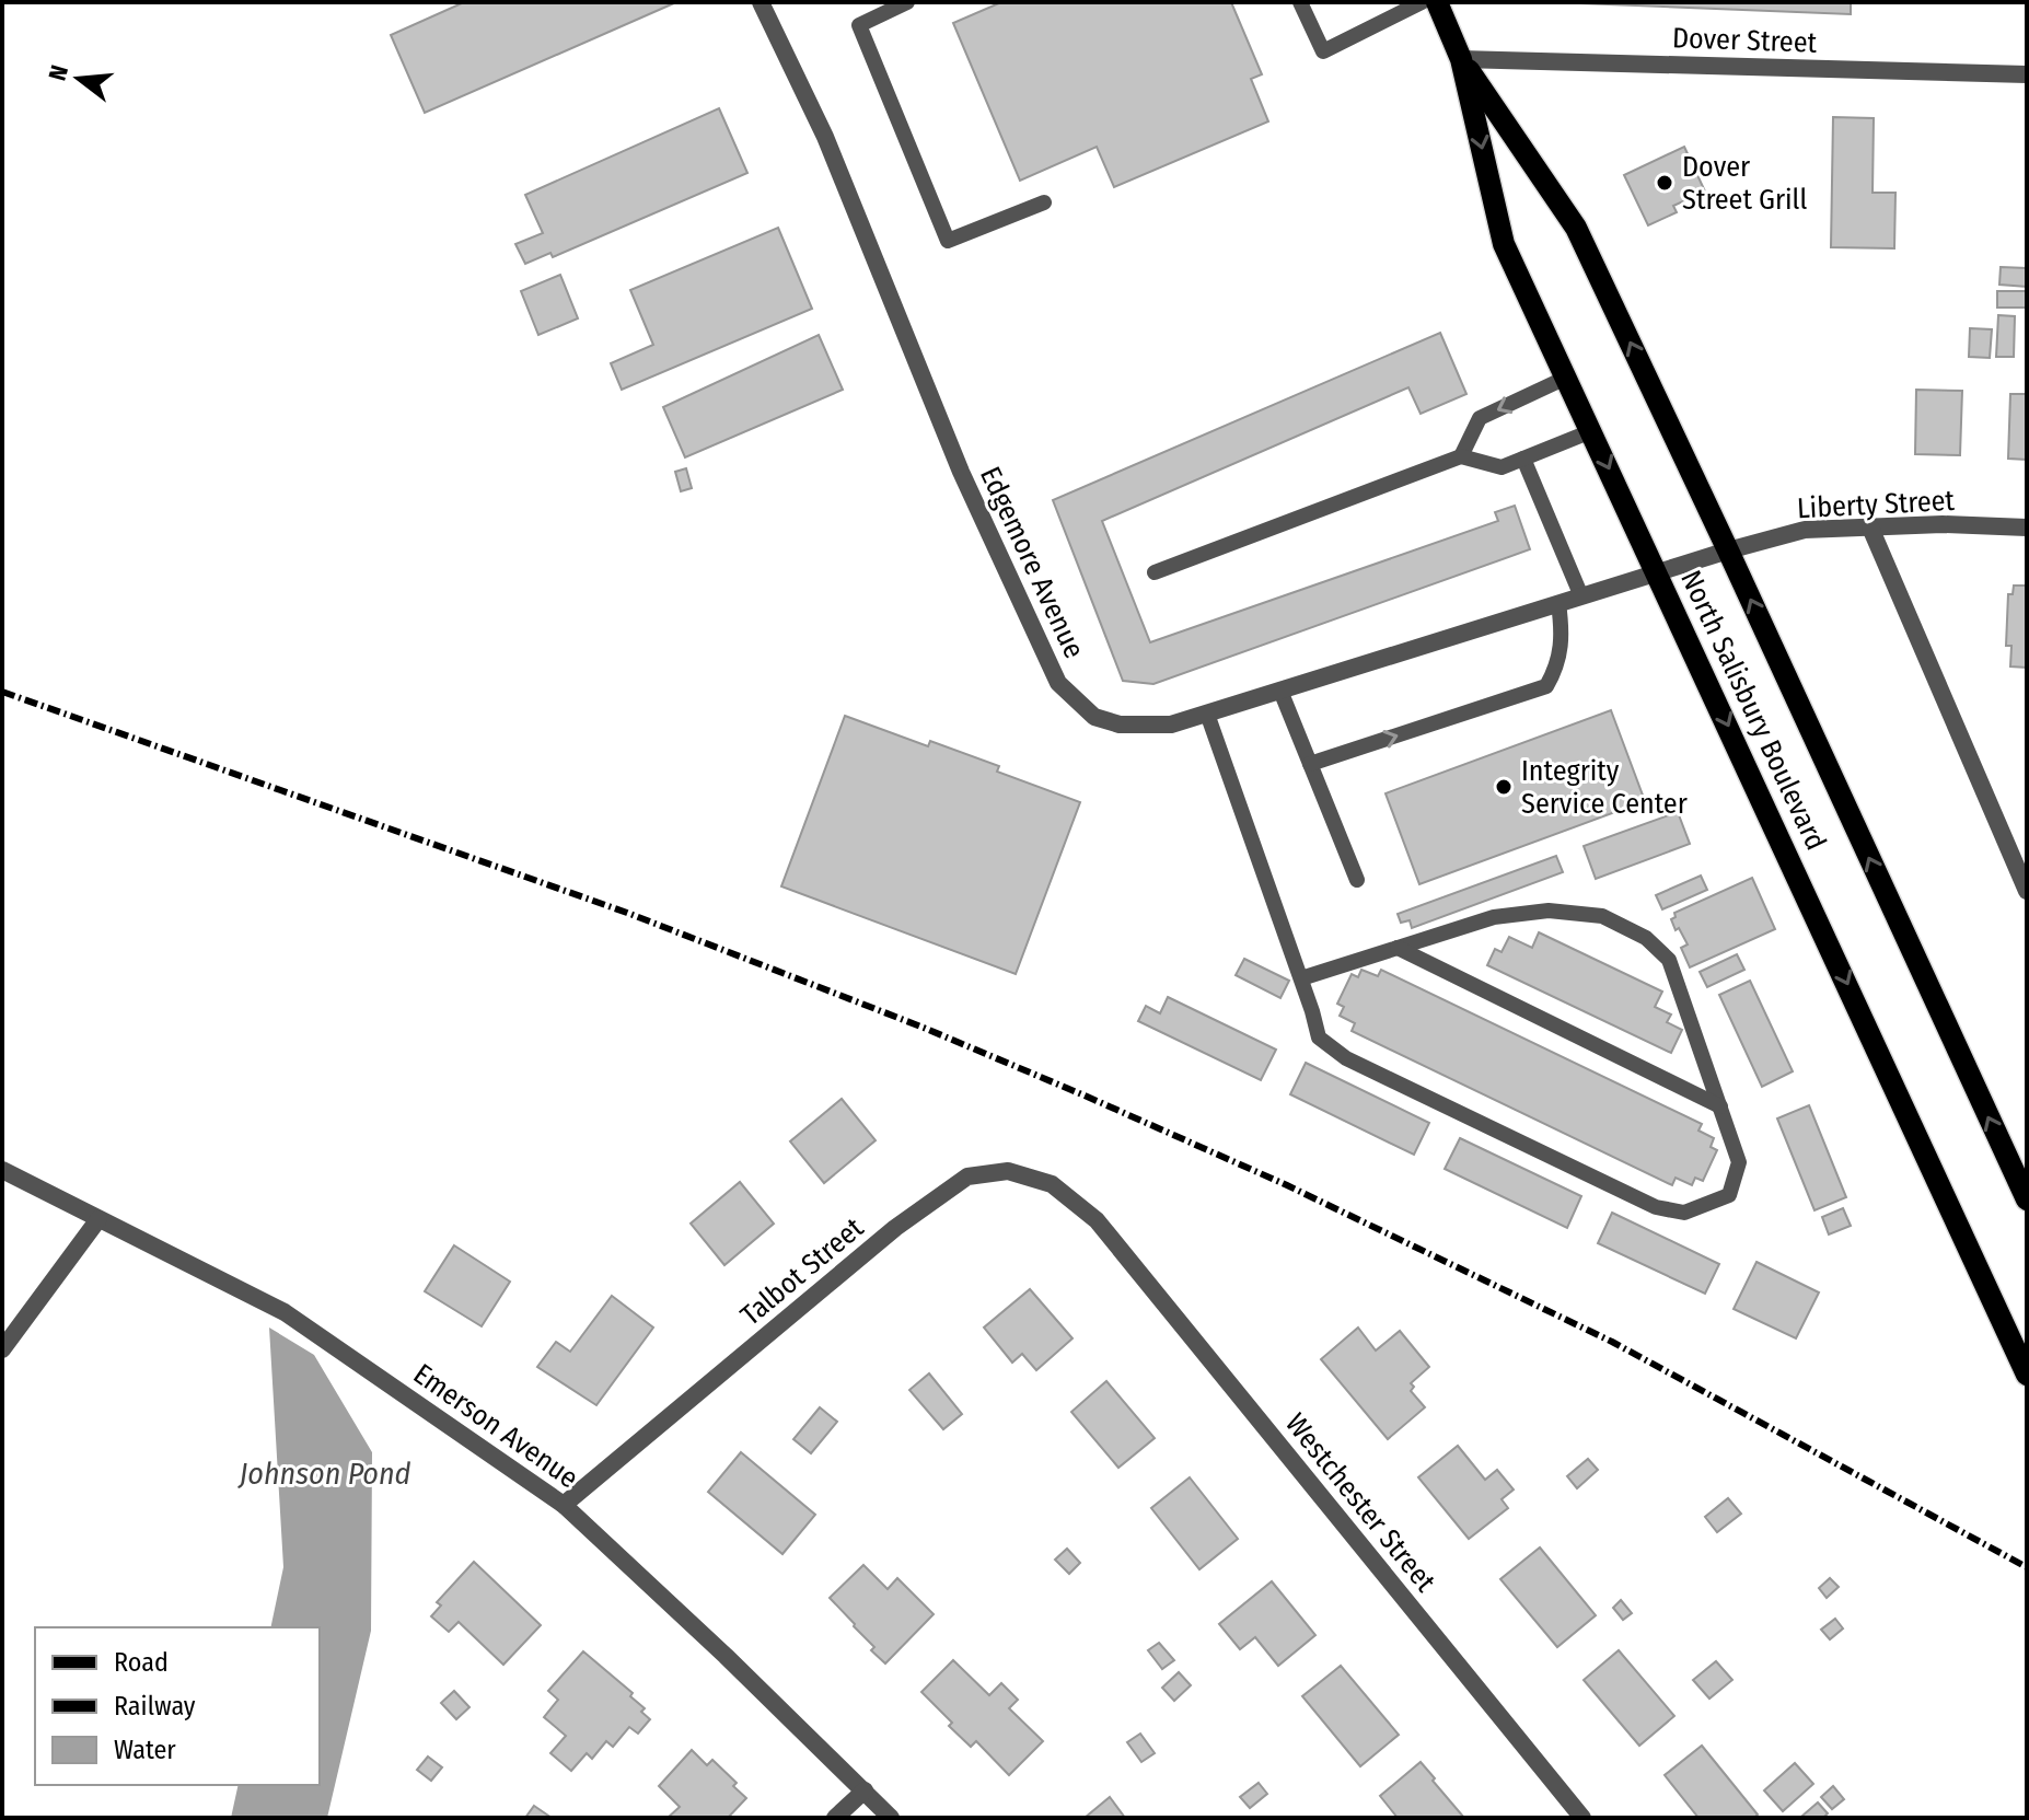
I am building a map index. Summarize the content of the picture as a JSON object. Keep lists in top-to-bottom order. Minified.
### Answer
{"streets":{"main road":["North Salisbury Boulevard"],"street":["Dover Street","Liberty Street","Edgemore Avenue","Talbot Street","Emerson Avenue","Westchester Street"]},"crossings":[["Dover Street","North Salisbury Boulevard"],["Liberty Street","Edgemore Avenue"],["Liberty Street","North Salisbury Boulevard"],["Edgemore Avenue","North Salisbury Boulevard"],["Talbot Street","Emerson Avenue"],["Talbot Street","Westchester Street"]],"water":["Johnson Pond"],"places":["Dover Street Grill","Integrity Service Center"],"legend":["Road","Railway","Water"],"north":"left"}
